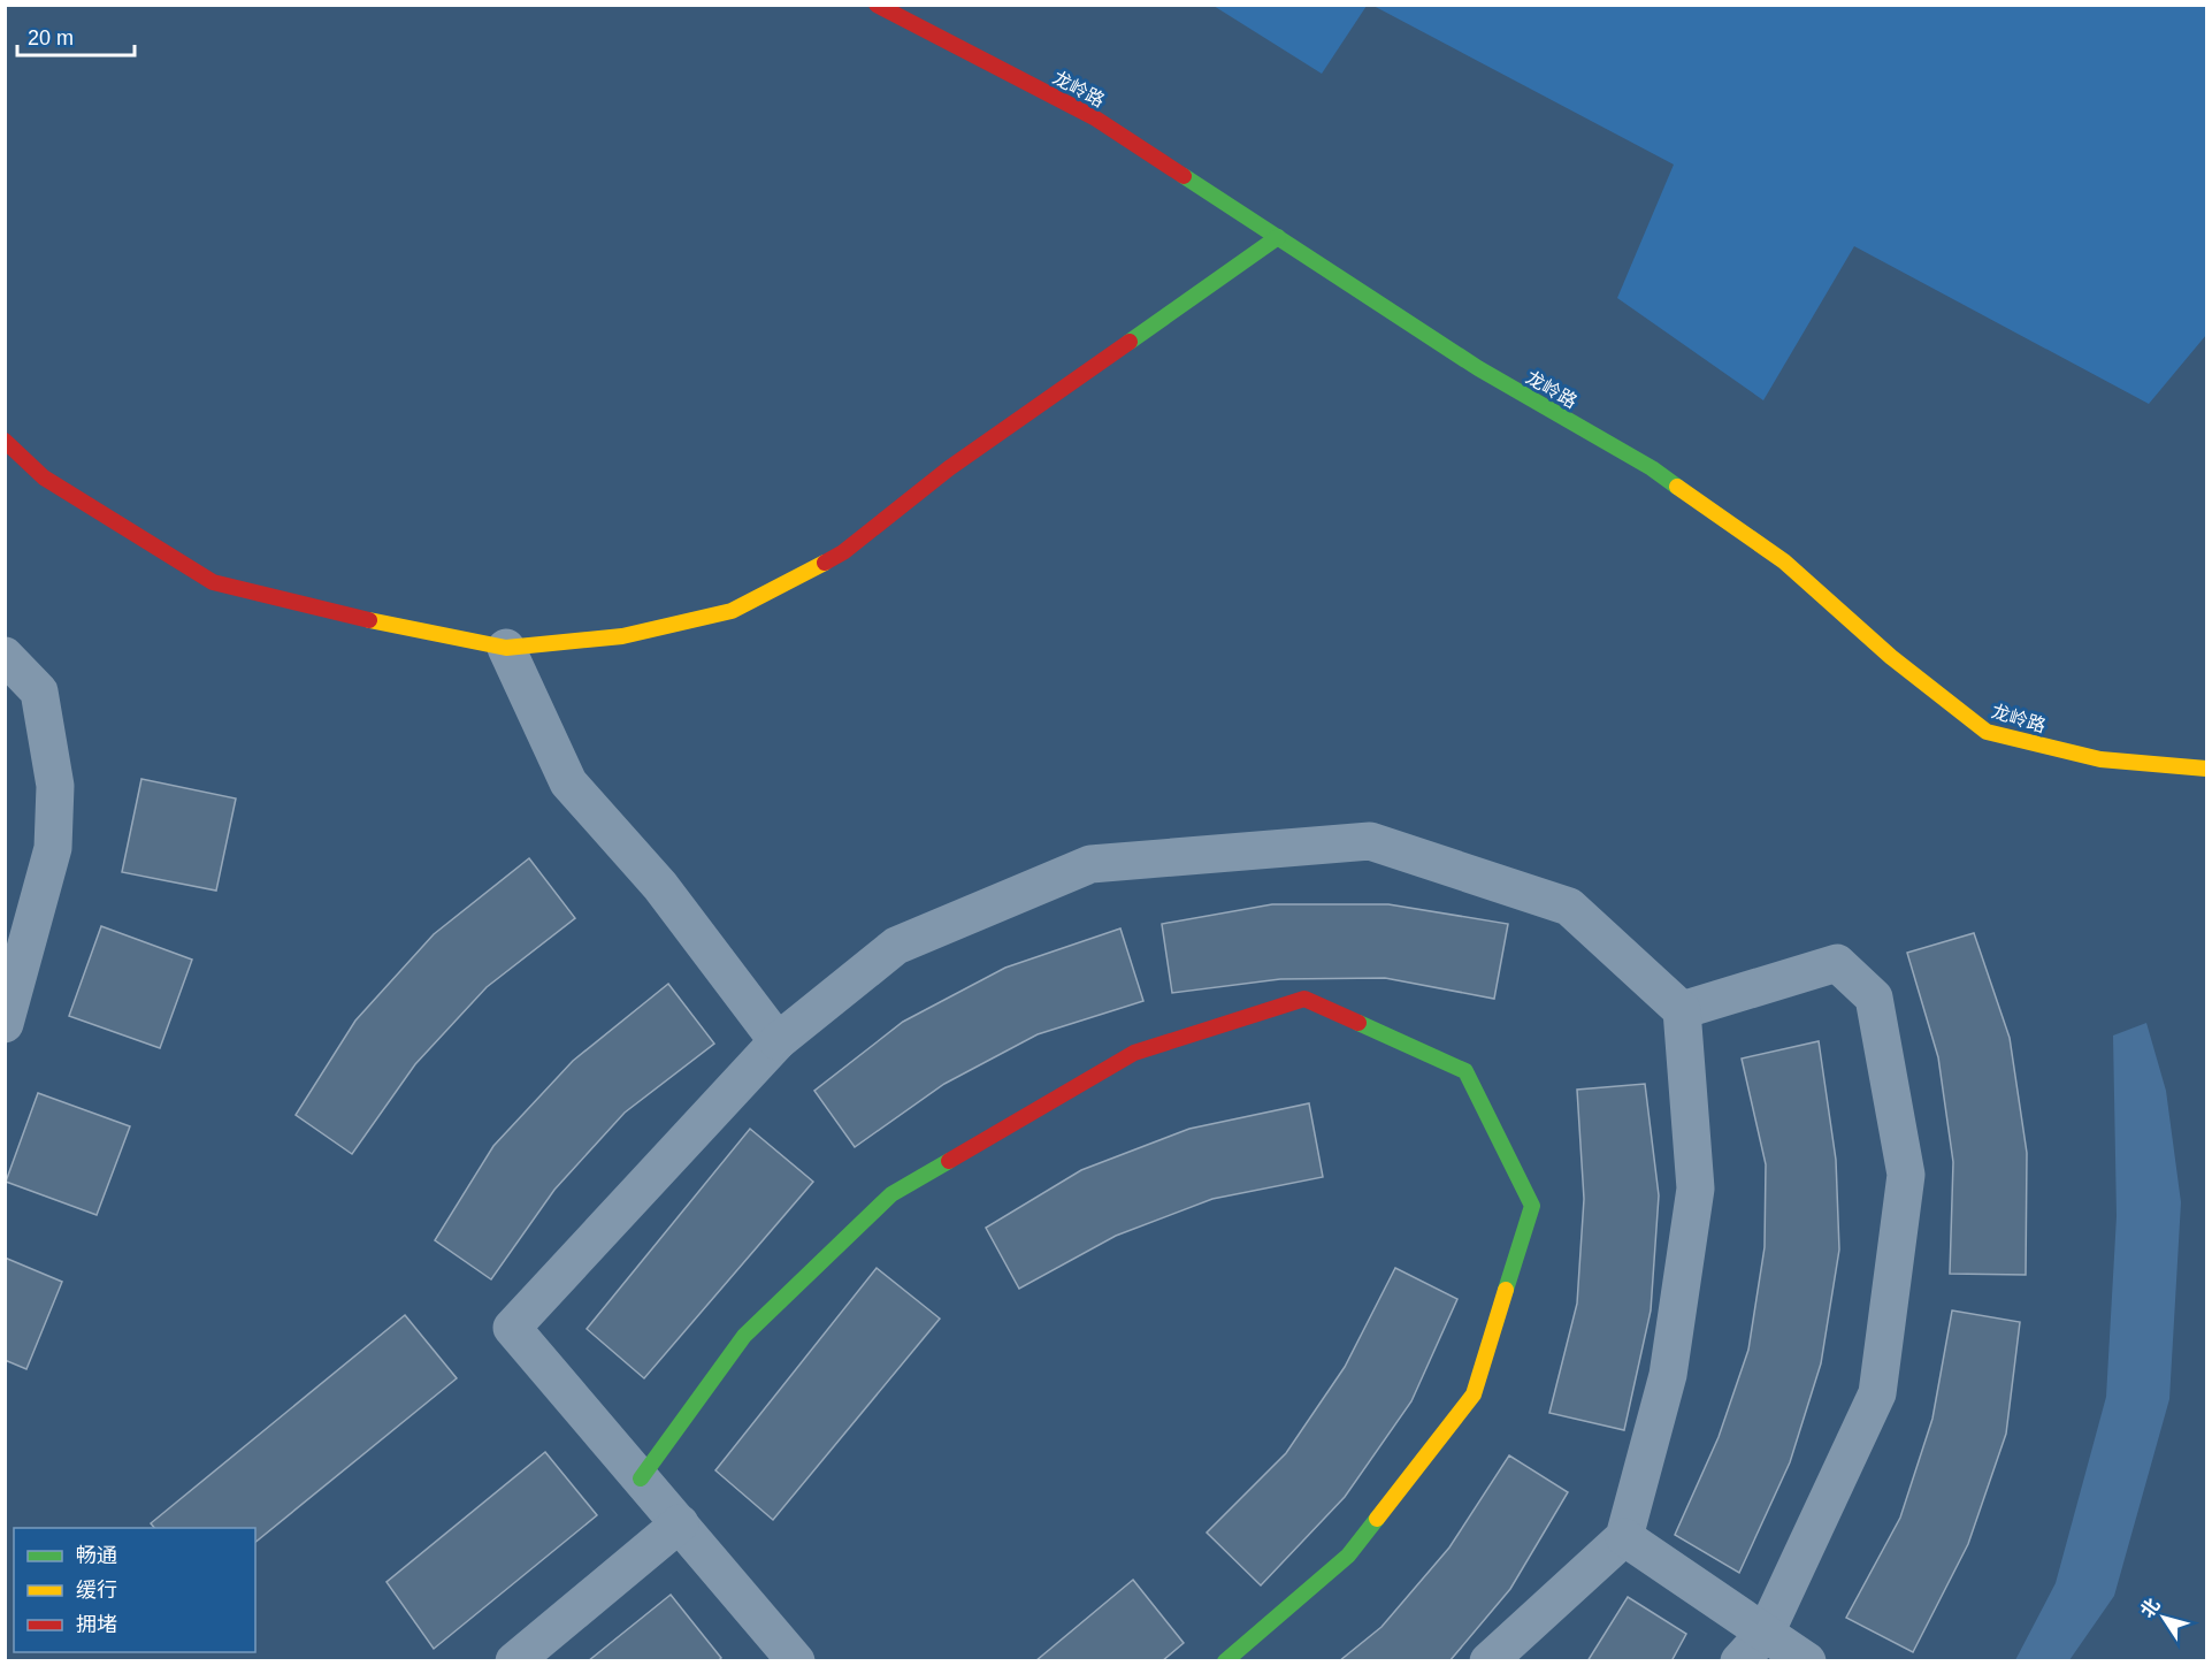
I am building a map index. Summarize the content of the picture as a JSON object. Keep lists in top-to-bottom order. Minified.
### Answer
{"streets":{"street":["龙岭路"]},"legend":["畅通","缓行","拥堵"],"scale_bar":"20 m","north":"top left"}
